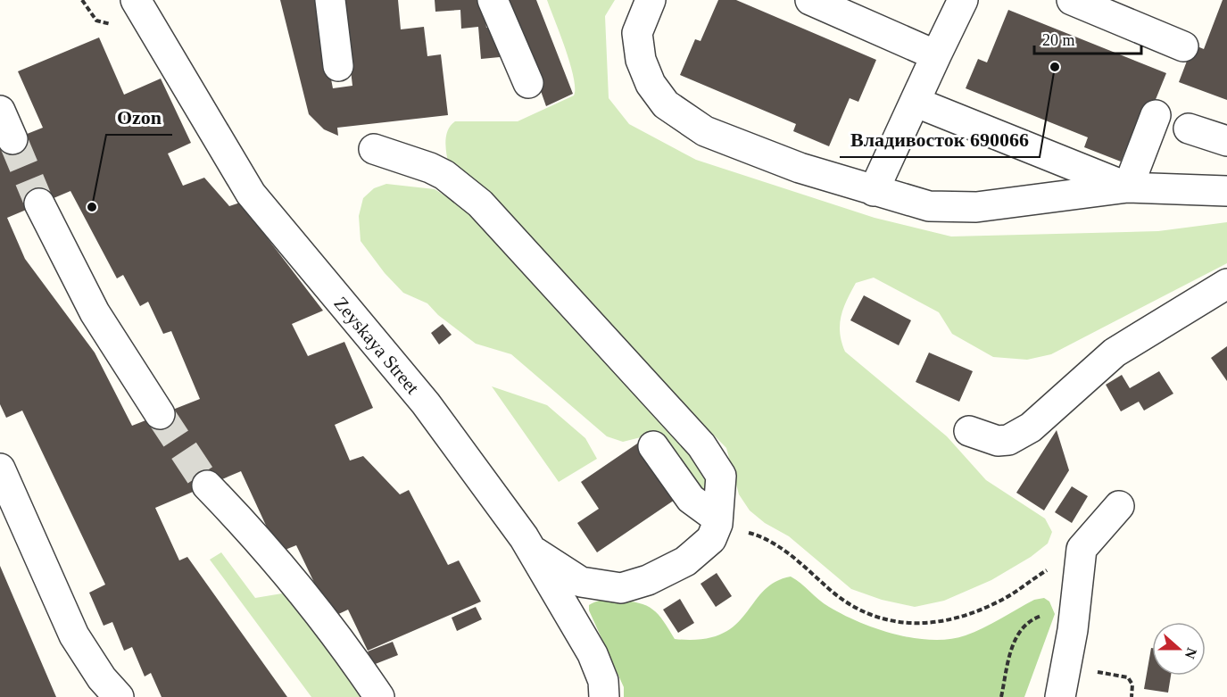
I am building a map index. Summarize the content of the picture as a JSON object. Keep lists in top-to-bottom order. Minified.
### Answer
{"streets":{"lane":["Zeyskaya Street"]},"places":["Владивосток 690066","Ozon"],"scale_bar":"20 m","north":"right"}
